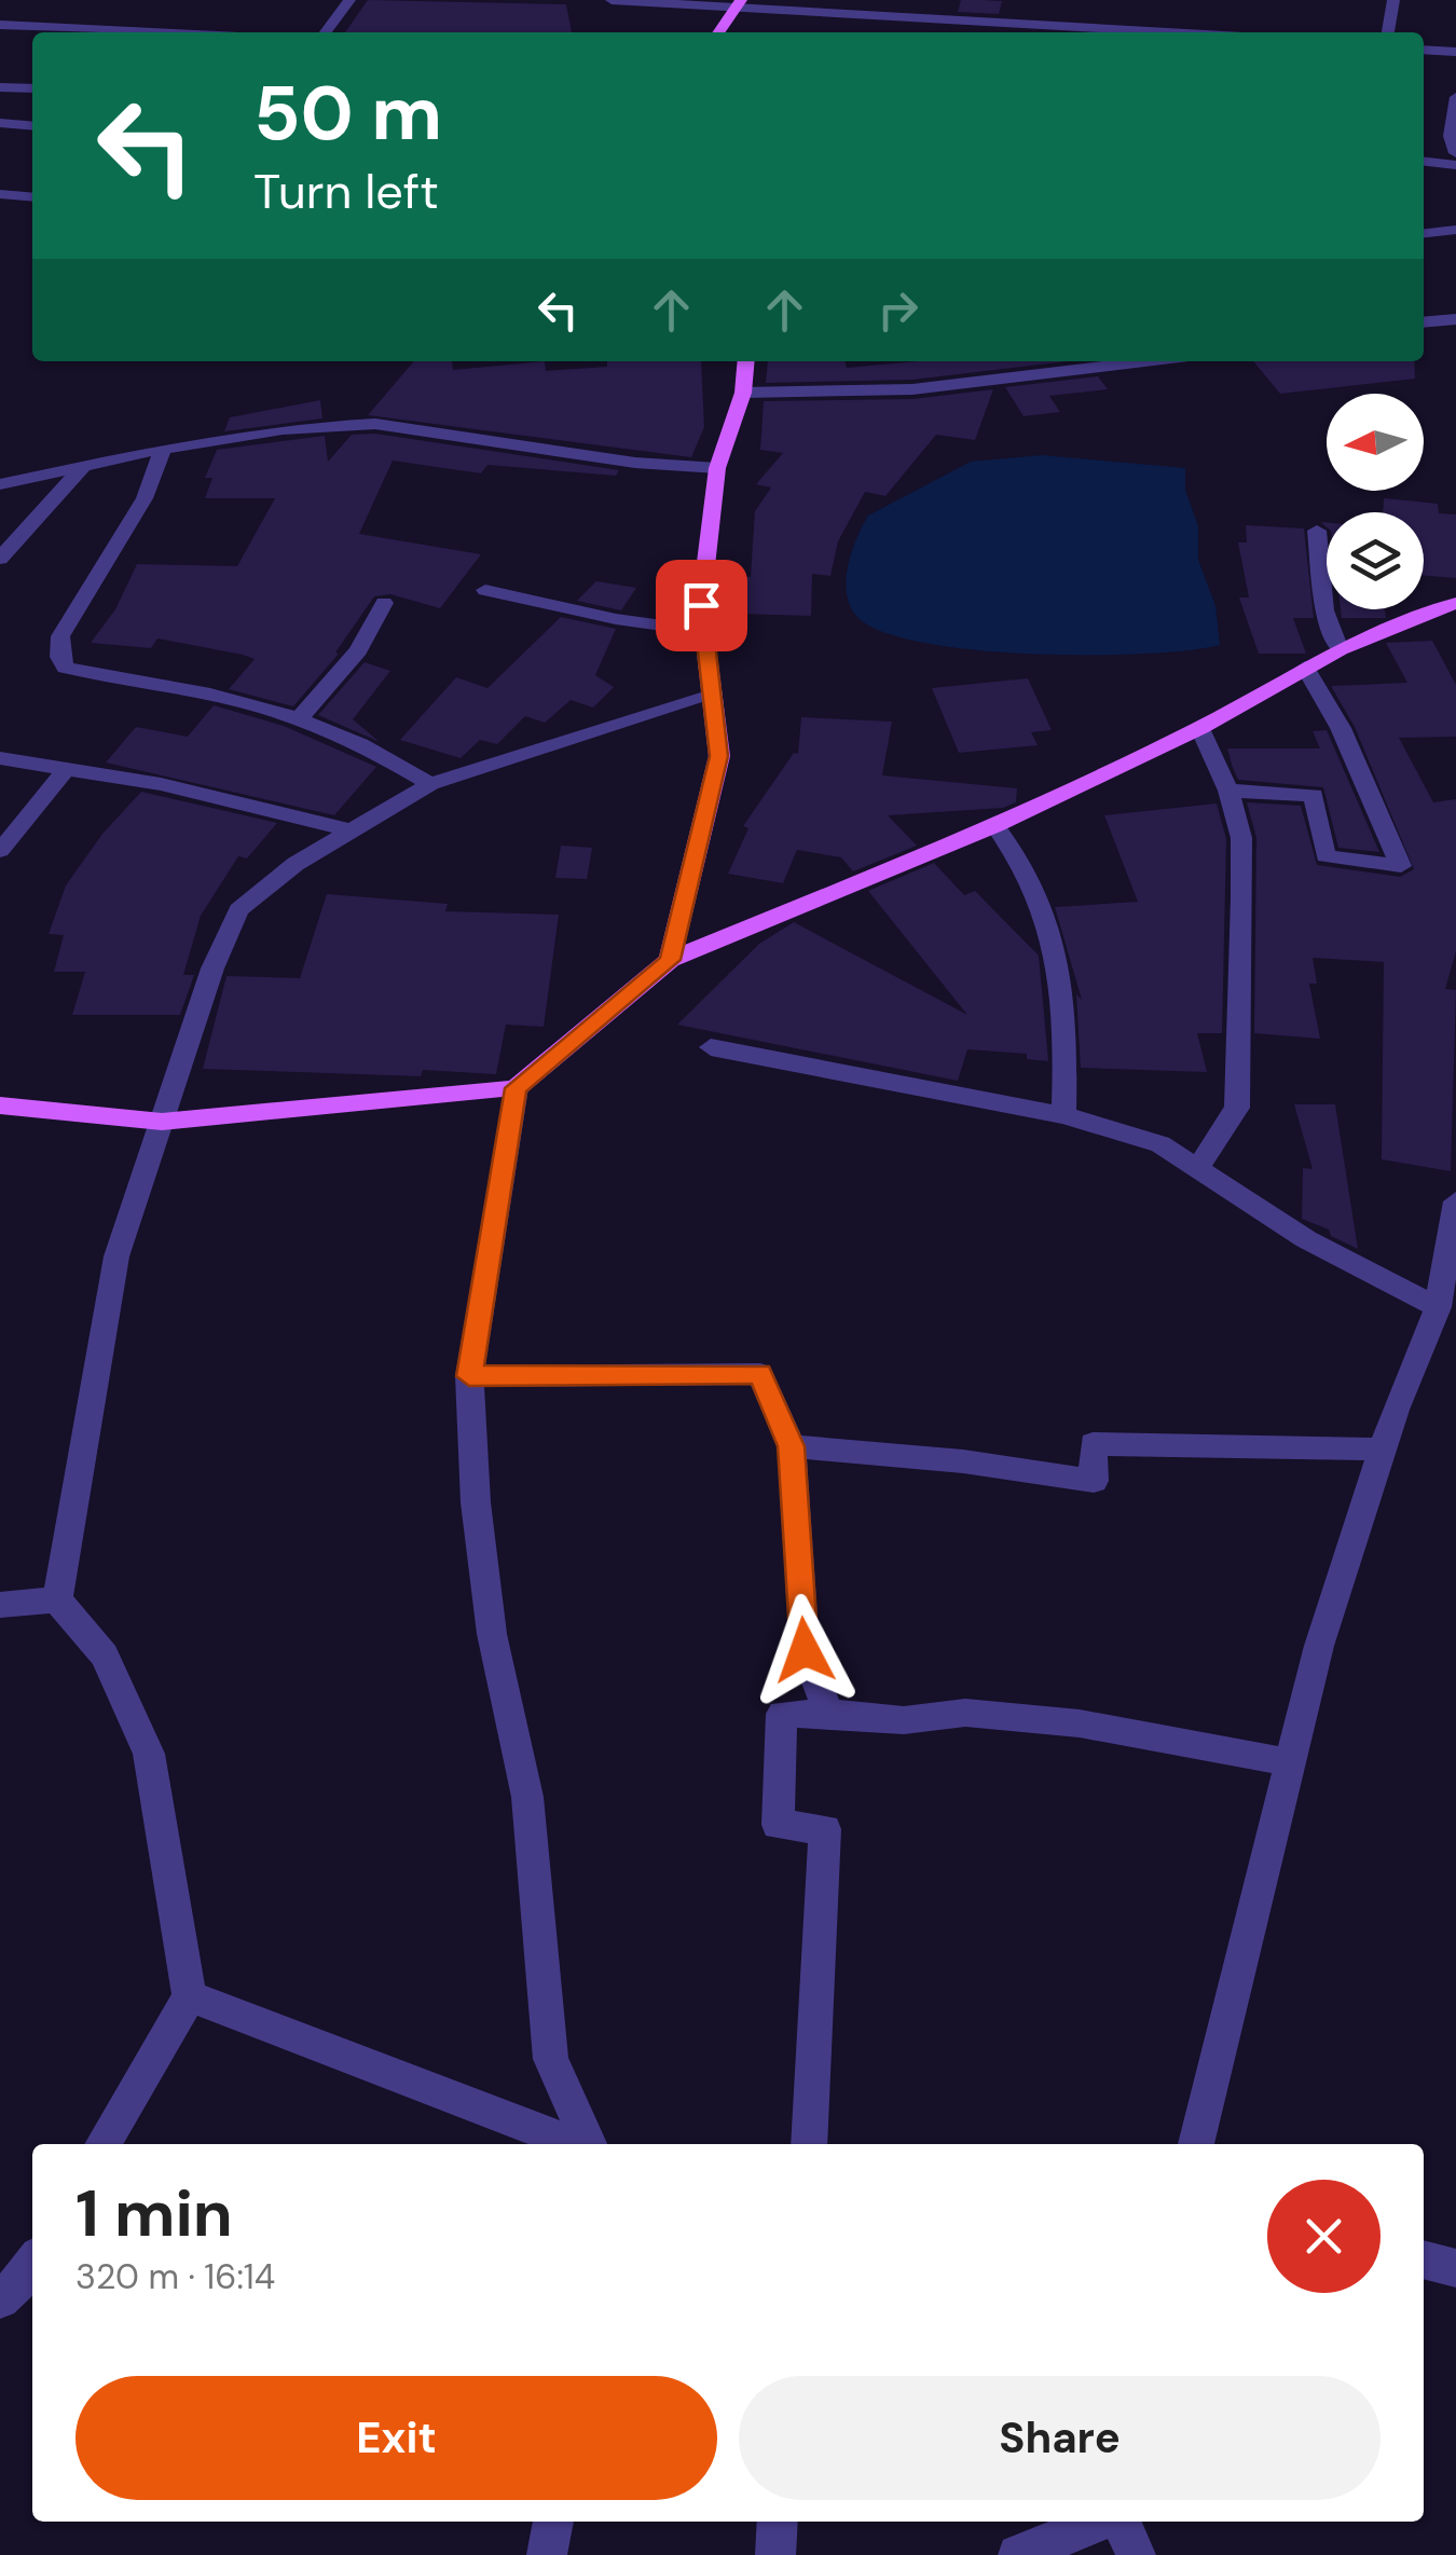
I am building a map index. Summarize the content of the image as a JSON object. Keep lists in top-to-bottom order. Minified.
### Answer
{"north":"left","page":{"turn":["50 m","Turn left"],"heading":["1 min","320 m · 16:14"],"buttons":["Exit","Share"]}}
